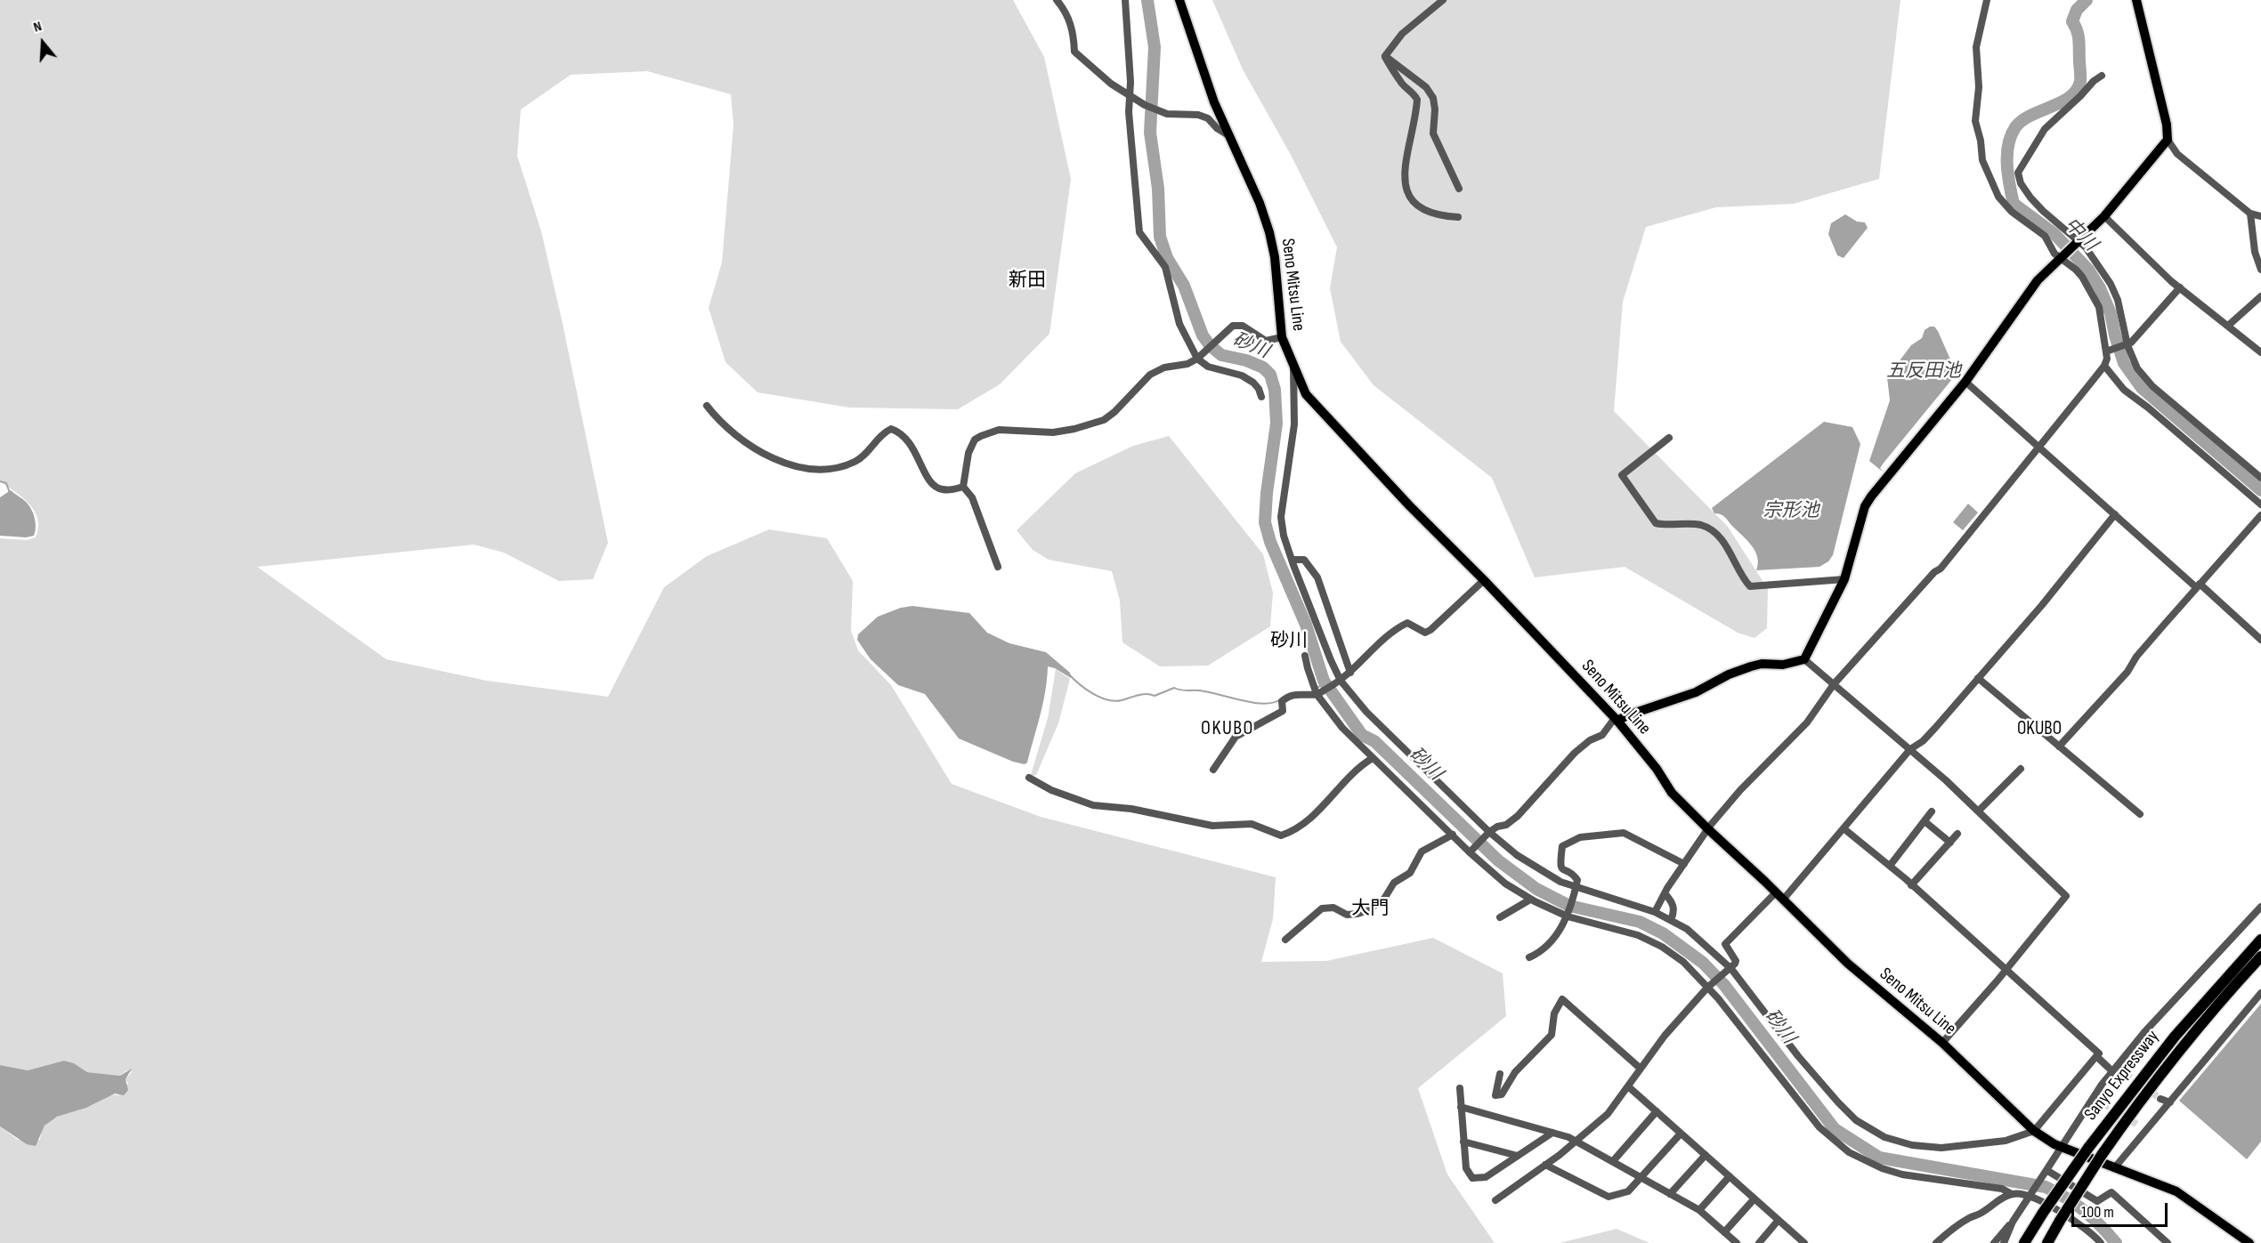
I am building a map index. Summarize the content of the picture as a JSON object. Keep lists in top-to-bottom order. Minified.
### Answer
{"streets":{"highway":["Sanyo Expressway"],"main road":["Seno Mitsu Line"]},"districts":["新田","砂川","OKUBO","OKUBO","大門"],"water":["中川","砂川","五反田池","宗形池"],"scale_bar":"100 m","north":"top"}
